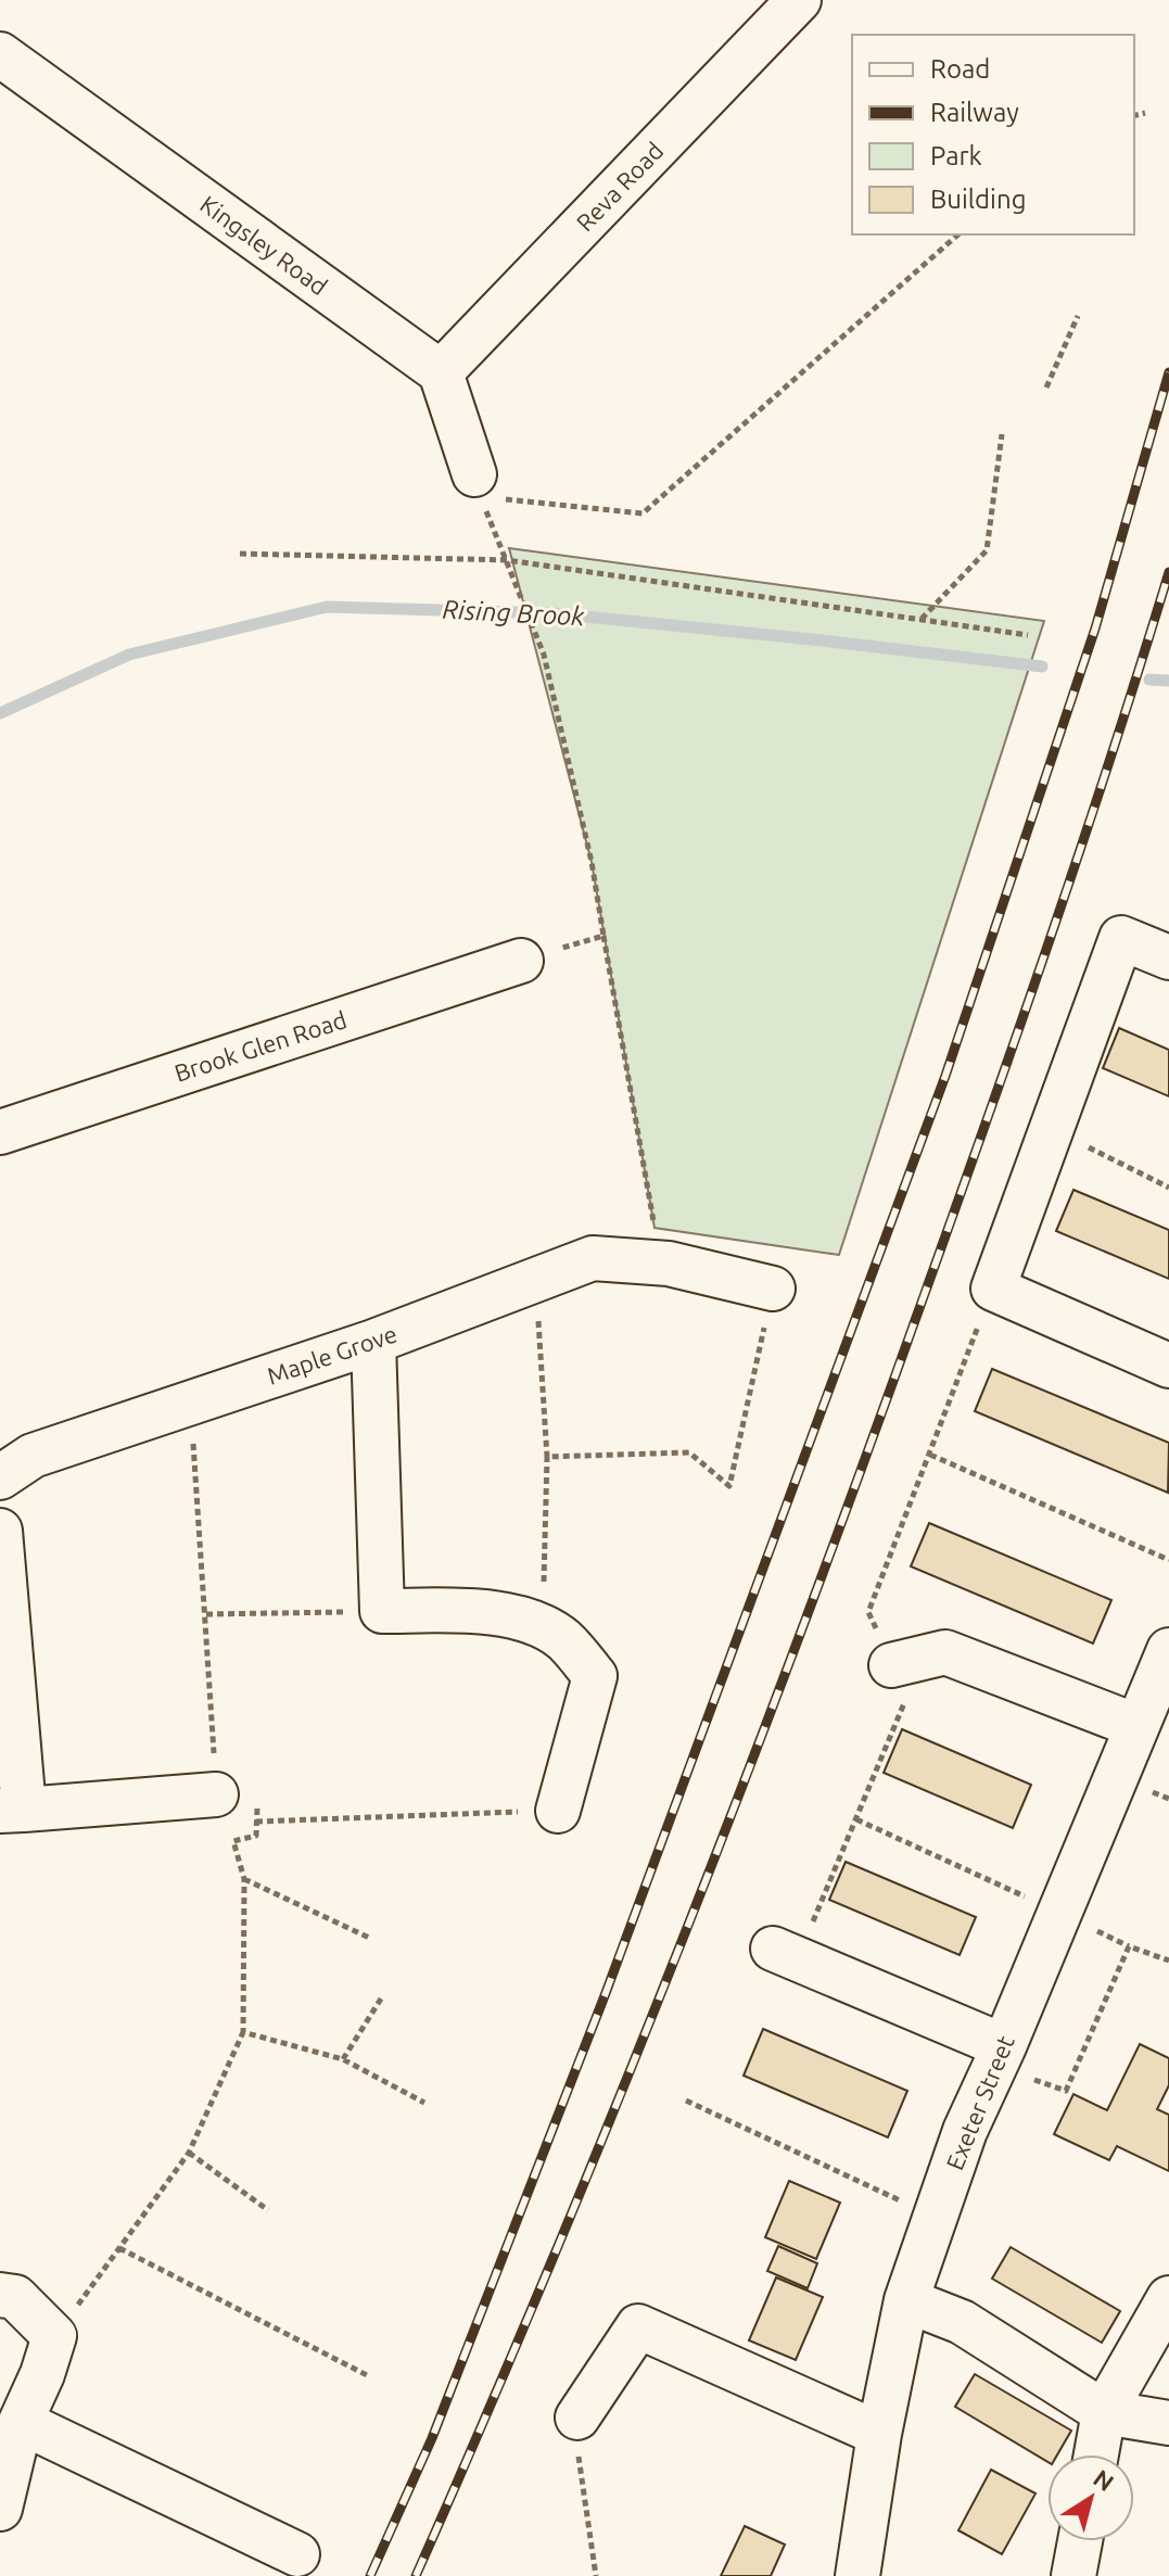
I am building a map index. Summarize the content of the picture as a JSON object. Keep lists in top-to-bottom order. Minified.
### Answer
{"streets":{"street":["Reva Road","Kingsley Road","Brook Glen Road","Maple Grove","Exeter Street"]},"crossings":[["Reva Road","Kingsley Road"]],"water":["Rising Brook"],"legend":["Road","Railway","Park","Building"],"north":"top right"}
